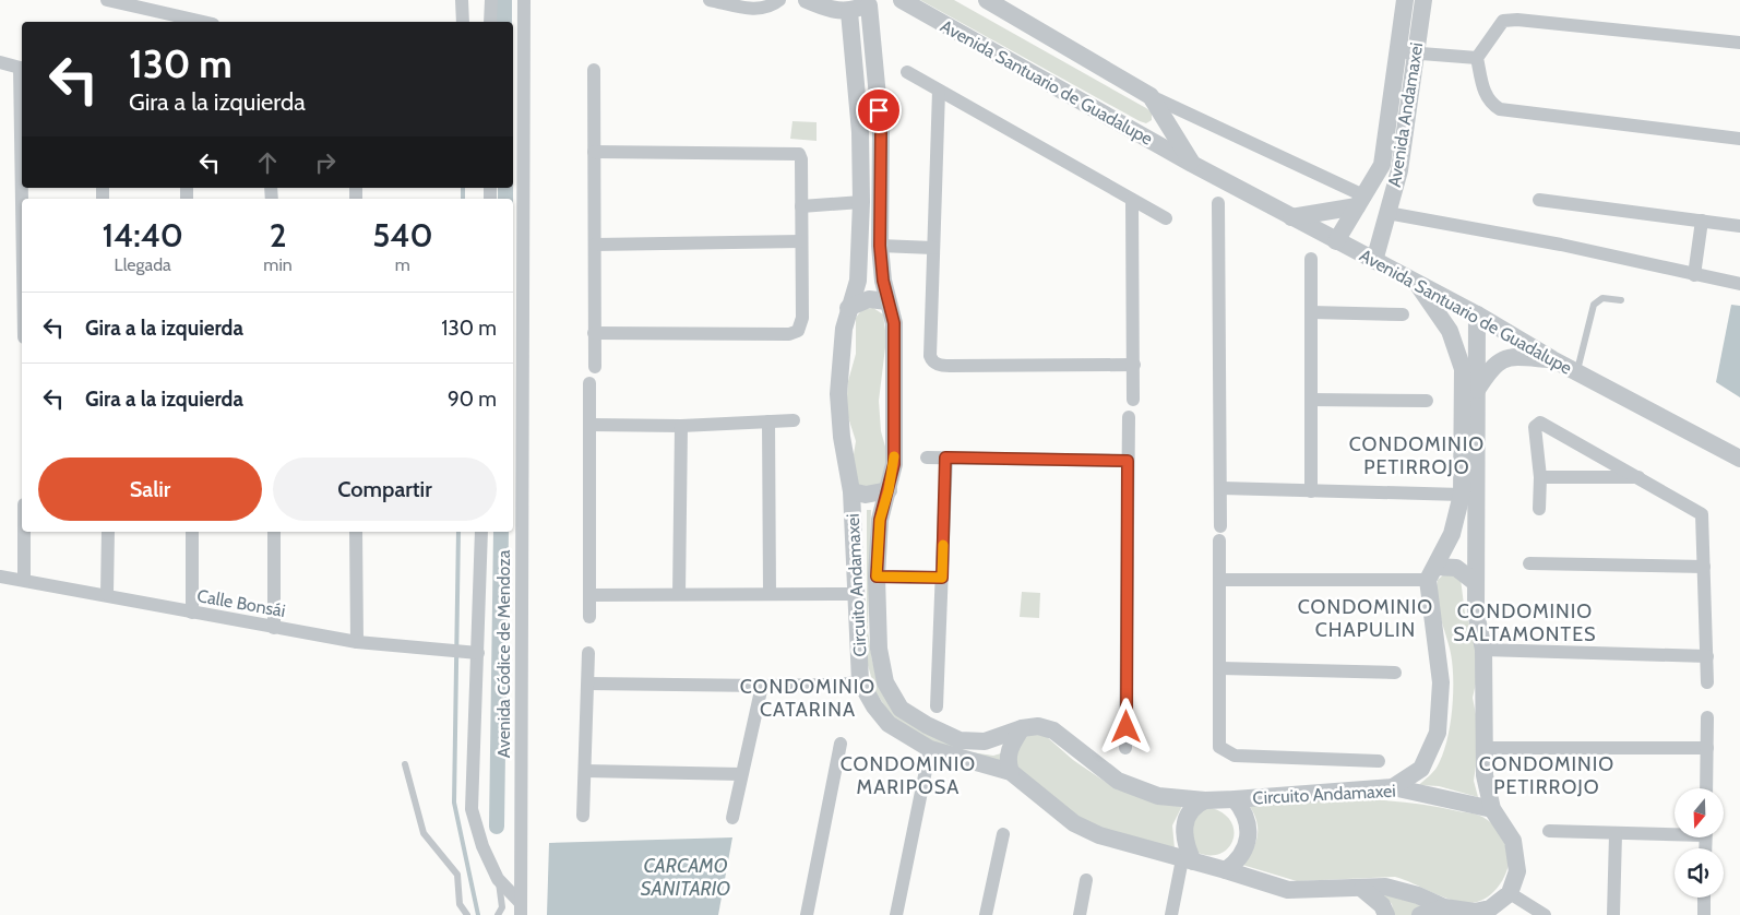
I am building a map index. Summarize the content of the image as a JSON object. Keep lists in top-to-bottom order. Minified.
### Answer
{"streets":{"street":["Avenida Santuario de Guadalupe","Avenida Andamaxei","Circuito Andamaxei","Calle Bonsái","Avenida Códice de Mendoza"]},"crossings":[["Avenida Santuario de Guadalupe","Avenida Andamaxei"]],"districts":["CONDOMINIO PETIRROJO","CONDOMINIO CHAPULIN","CONDOMINIO SALTAMONTES","CONDOMINIO CATARINA","CONDOMINIO MARIPOSA","CONDOMINIO PETIRROJO"],"water":["CARCAMO SANITARIO"],"north":"bottom","page":{"turn":["130 m","Gira a la izquierda"],"eta":["14:40","Llegada","2","min","540","m"],"list":[{"name":"Gira a la izquierda","value":"130 m"},{"name":"Gira a la izquierda","value":"90 m"}],"buttons":["Salir","Compartir"]}}
